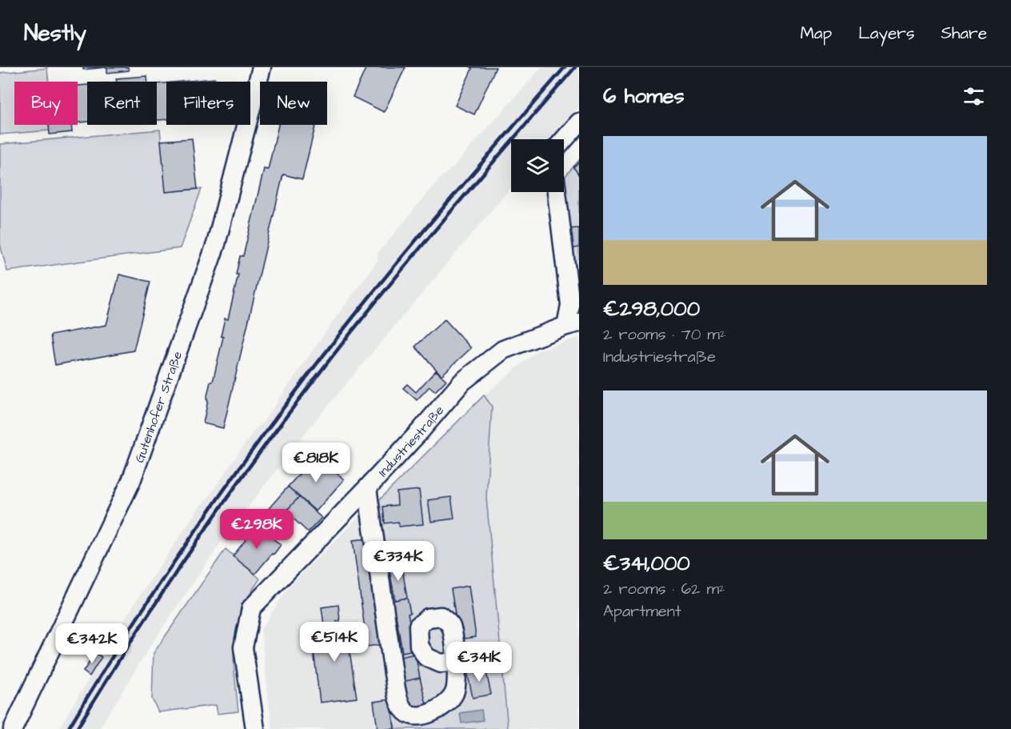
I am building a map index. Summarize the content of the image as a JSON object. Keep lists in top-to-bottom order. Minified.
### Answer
{"streets":{"street":["Gutenhofer Straße","Industriestraße"]},"page":{"header":"Nestly","nav":["Map","Layers","Share"],"heading":"6 homes","chip":["Buy","Rent","Filters","New"],"list":[{"name":"€298,000","note":"2 rooms · 70 m² · Industriestraße"},{"name":"€341,000","note":"2 rooms · 62 m² · Apartment"}],"price":["€818K","€298K","€334K","€514K","€342K","€341K"]}}
